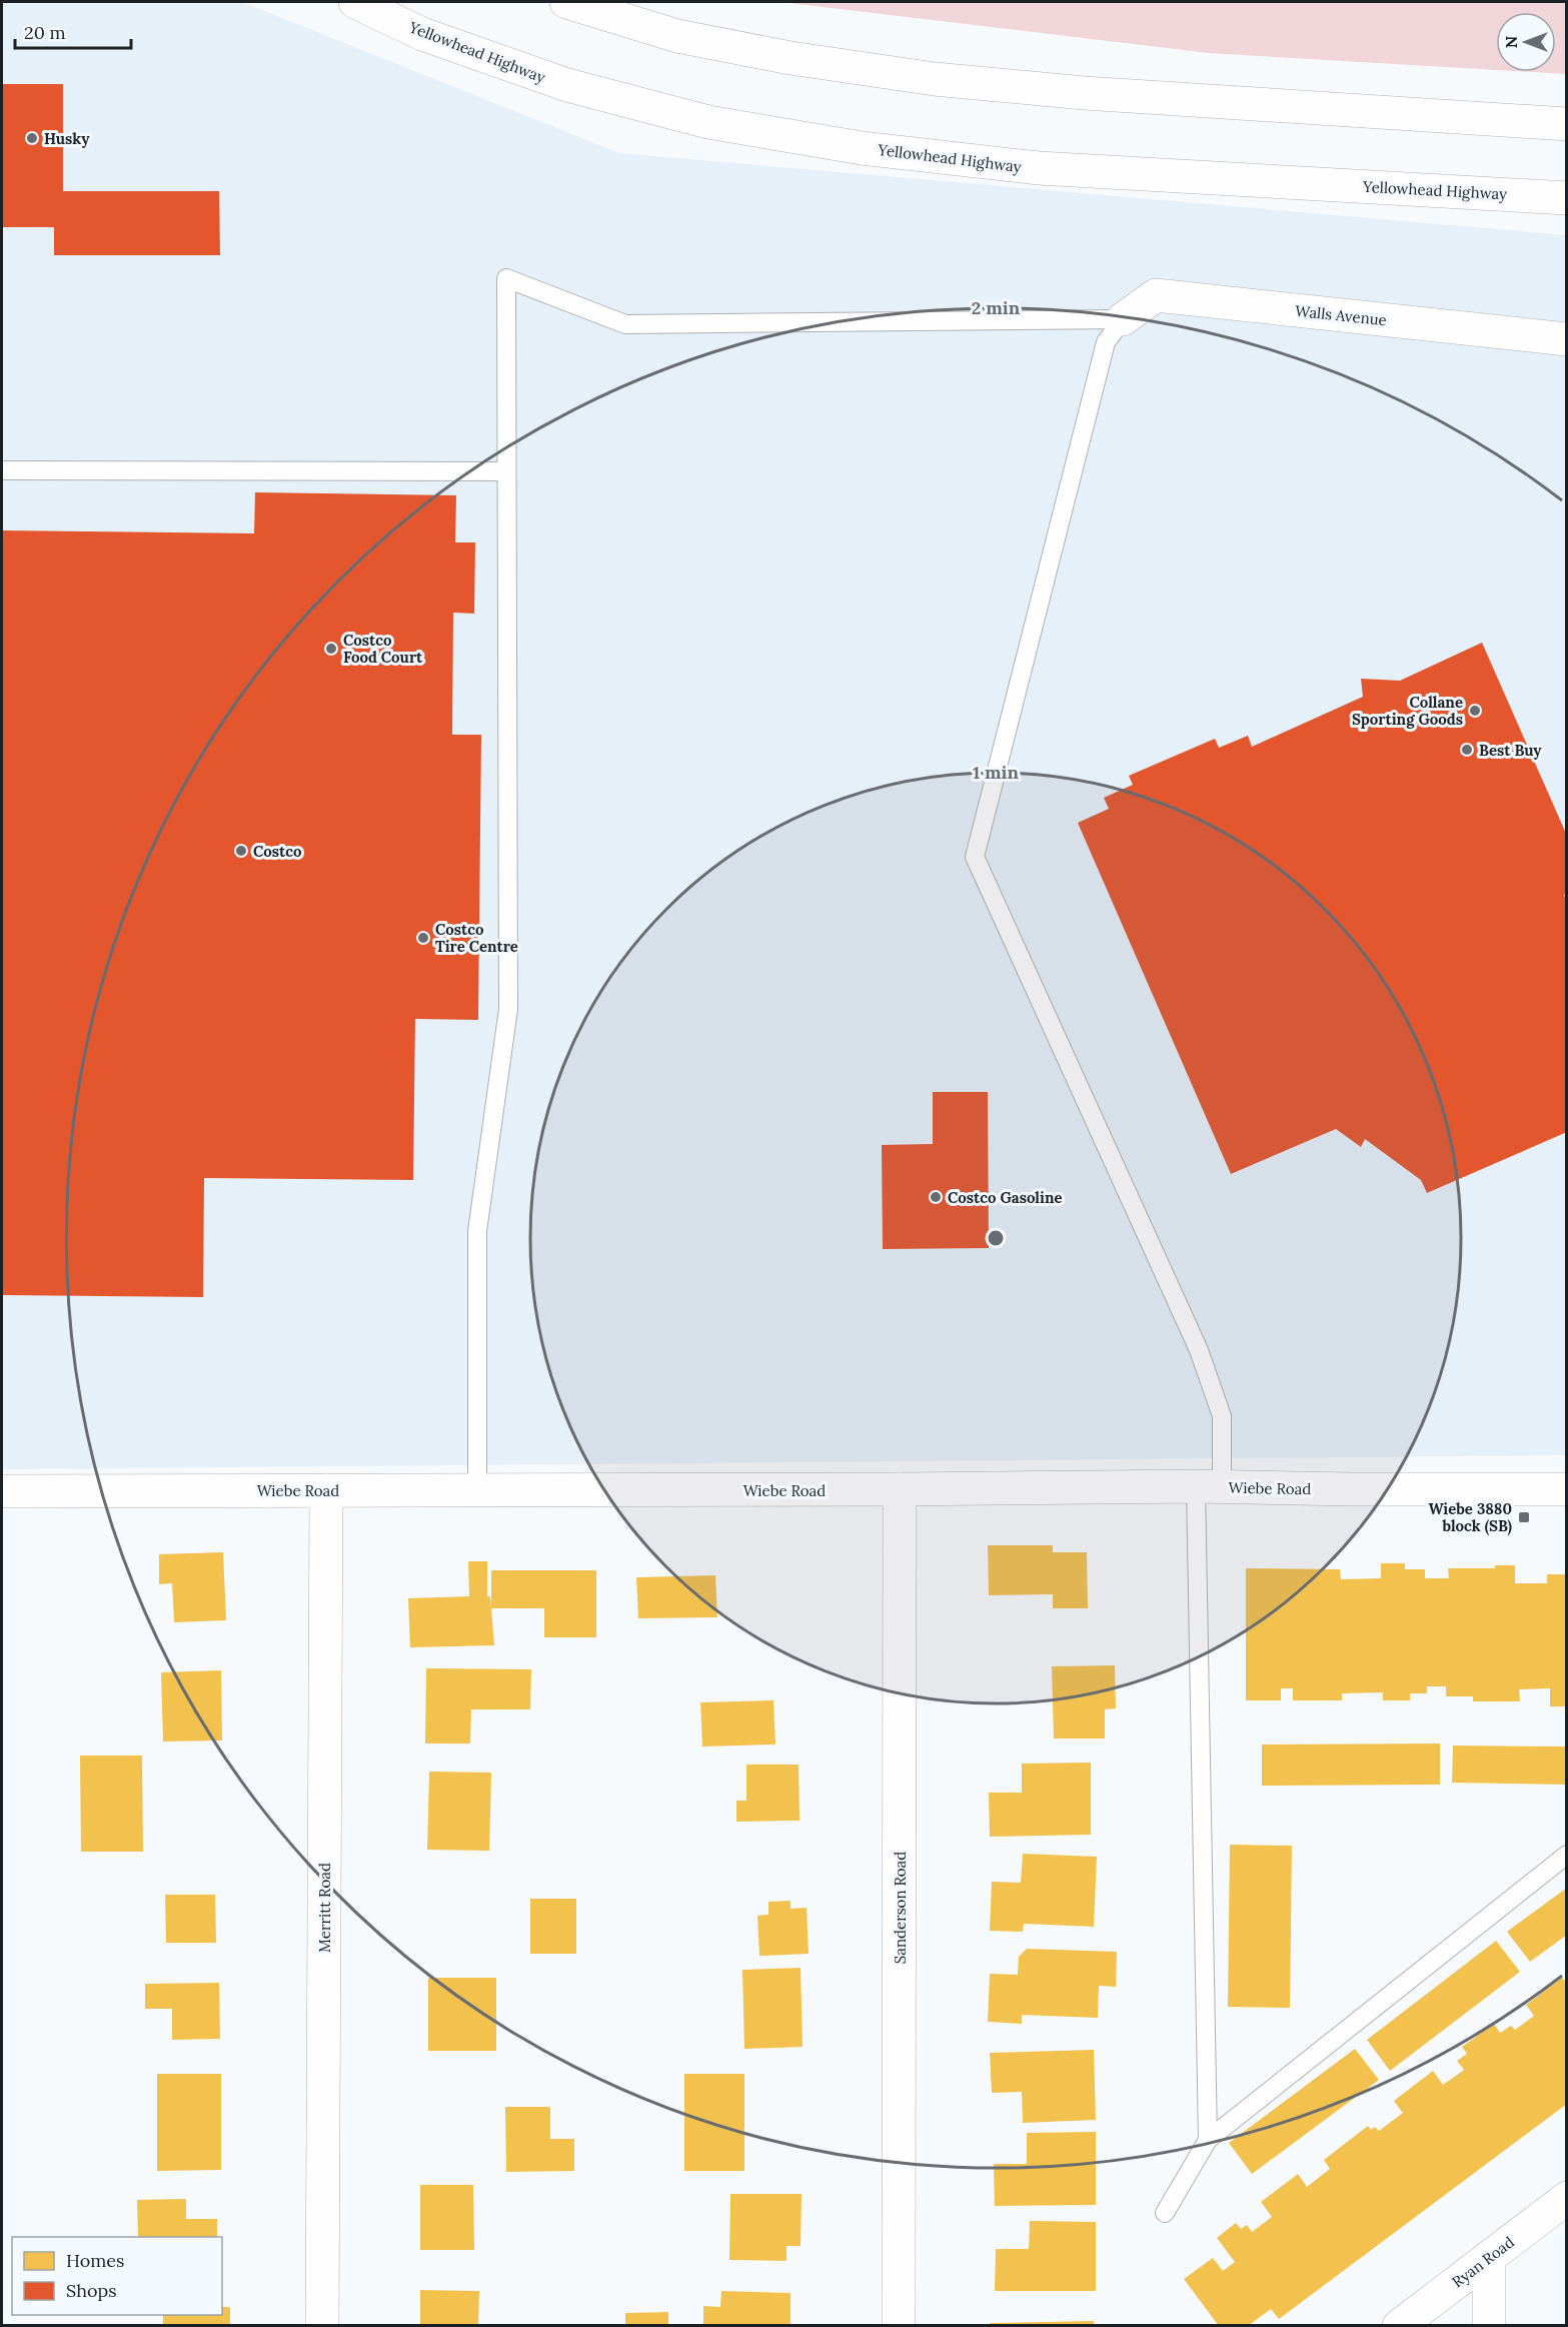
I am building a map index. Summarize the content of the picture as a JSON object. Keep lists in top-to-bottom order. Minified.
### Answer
{"streets":{"main road":["Yellowhead Highway","Walls Avenue","Wiebe Road","Merritt Road","Sanderson Road","Ryan Road"]},"crossings":[["Wiebe Road","Merritt Road"],["Wiebe Road","Sanderson Road"]],"places":{"other":["Husky","Costco Food Court","Collane Sporting Goods","Best Buy","Costco","Costco Tire Centre","Costco Gasoline"],"transit":["Wiebe 3880 block (SB)"]},"legend":["Homes","Shops"],"scale_bar":"20 m","north":"left","rings":["2 min","1 min"]}
